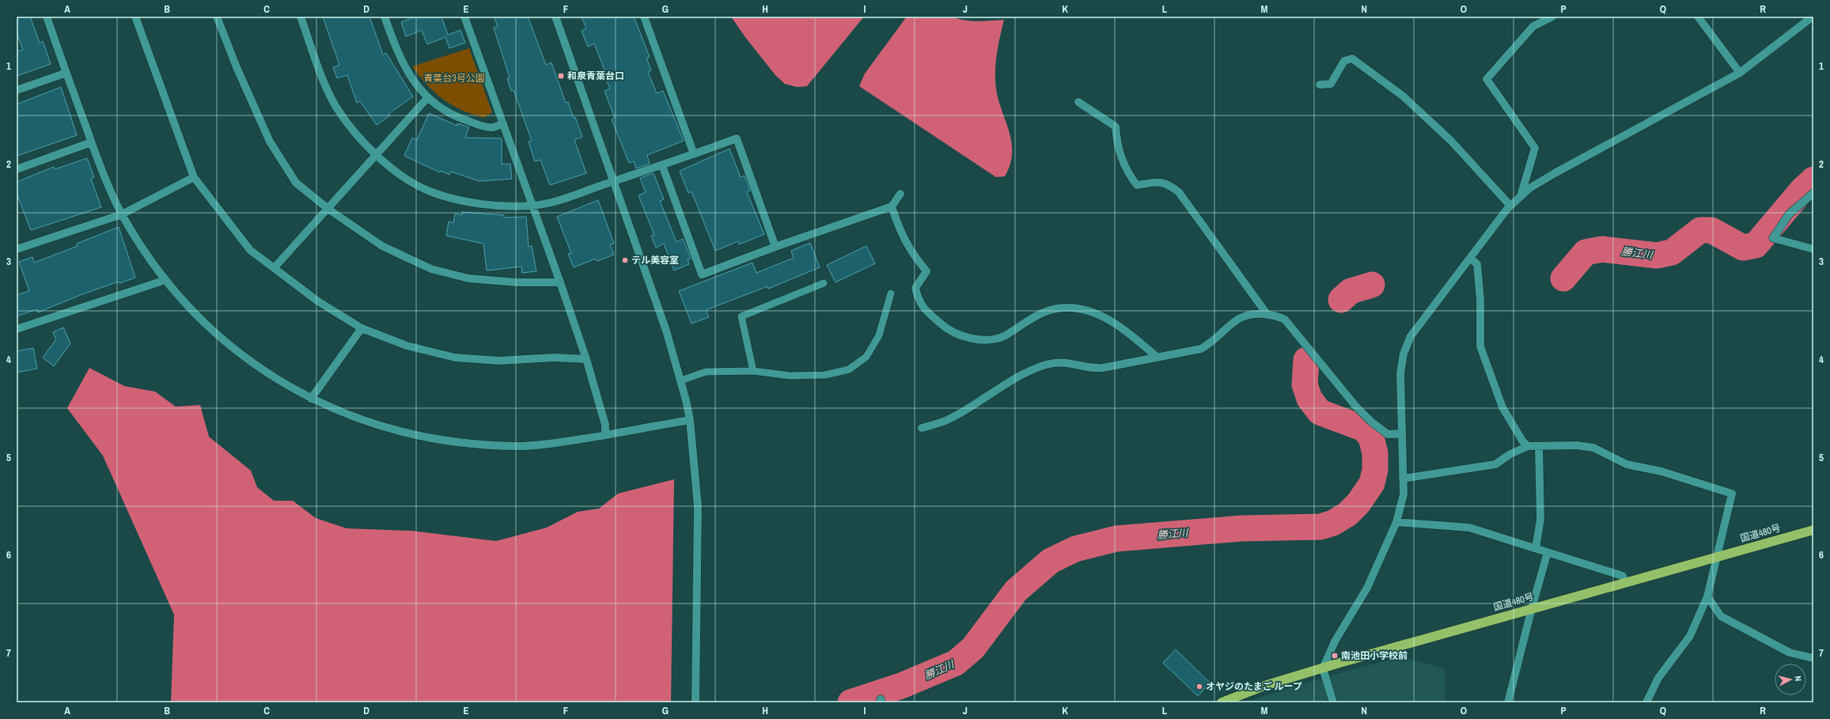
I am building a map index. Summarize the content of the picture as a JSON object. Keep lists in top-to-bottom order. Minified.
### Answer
{"streets":{"highway":["国道480号"]},"water":["勝江川"],"parks":["青葉台3号公園"],"places":{"transit":["和泉青葉台口","南池田小学校前"],"other":["テル美容室","オヤジのたまご ループ"]},"north":"right","grid":{"columns":["A","B","C","D","E","F","G","H","I","J","K","L","M","N","O","P","Q","R"],"rows":["1","2","3","4","5","6","7"]}}
